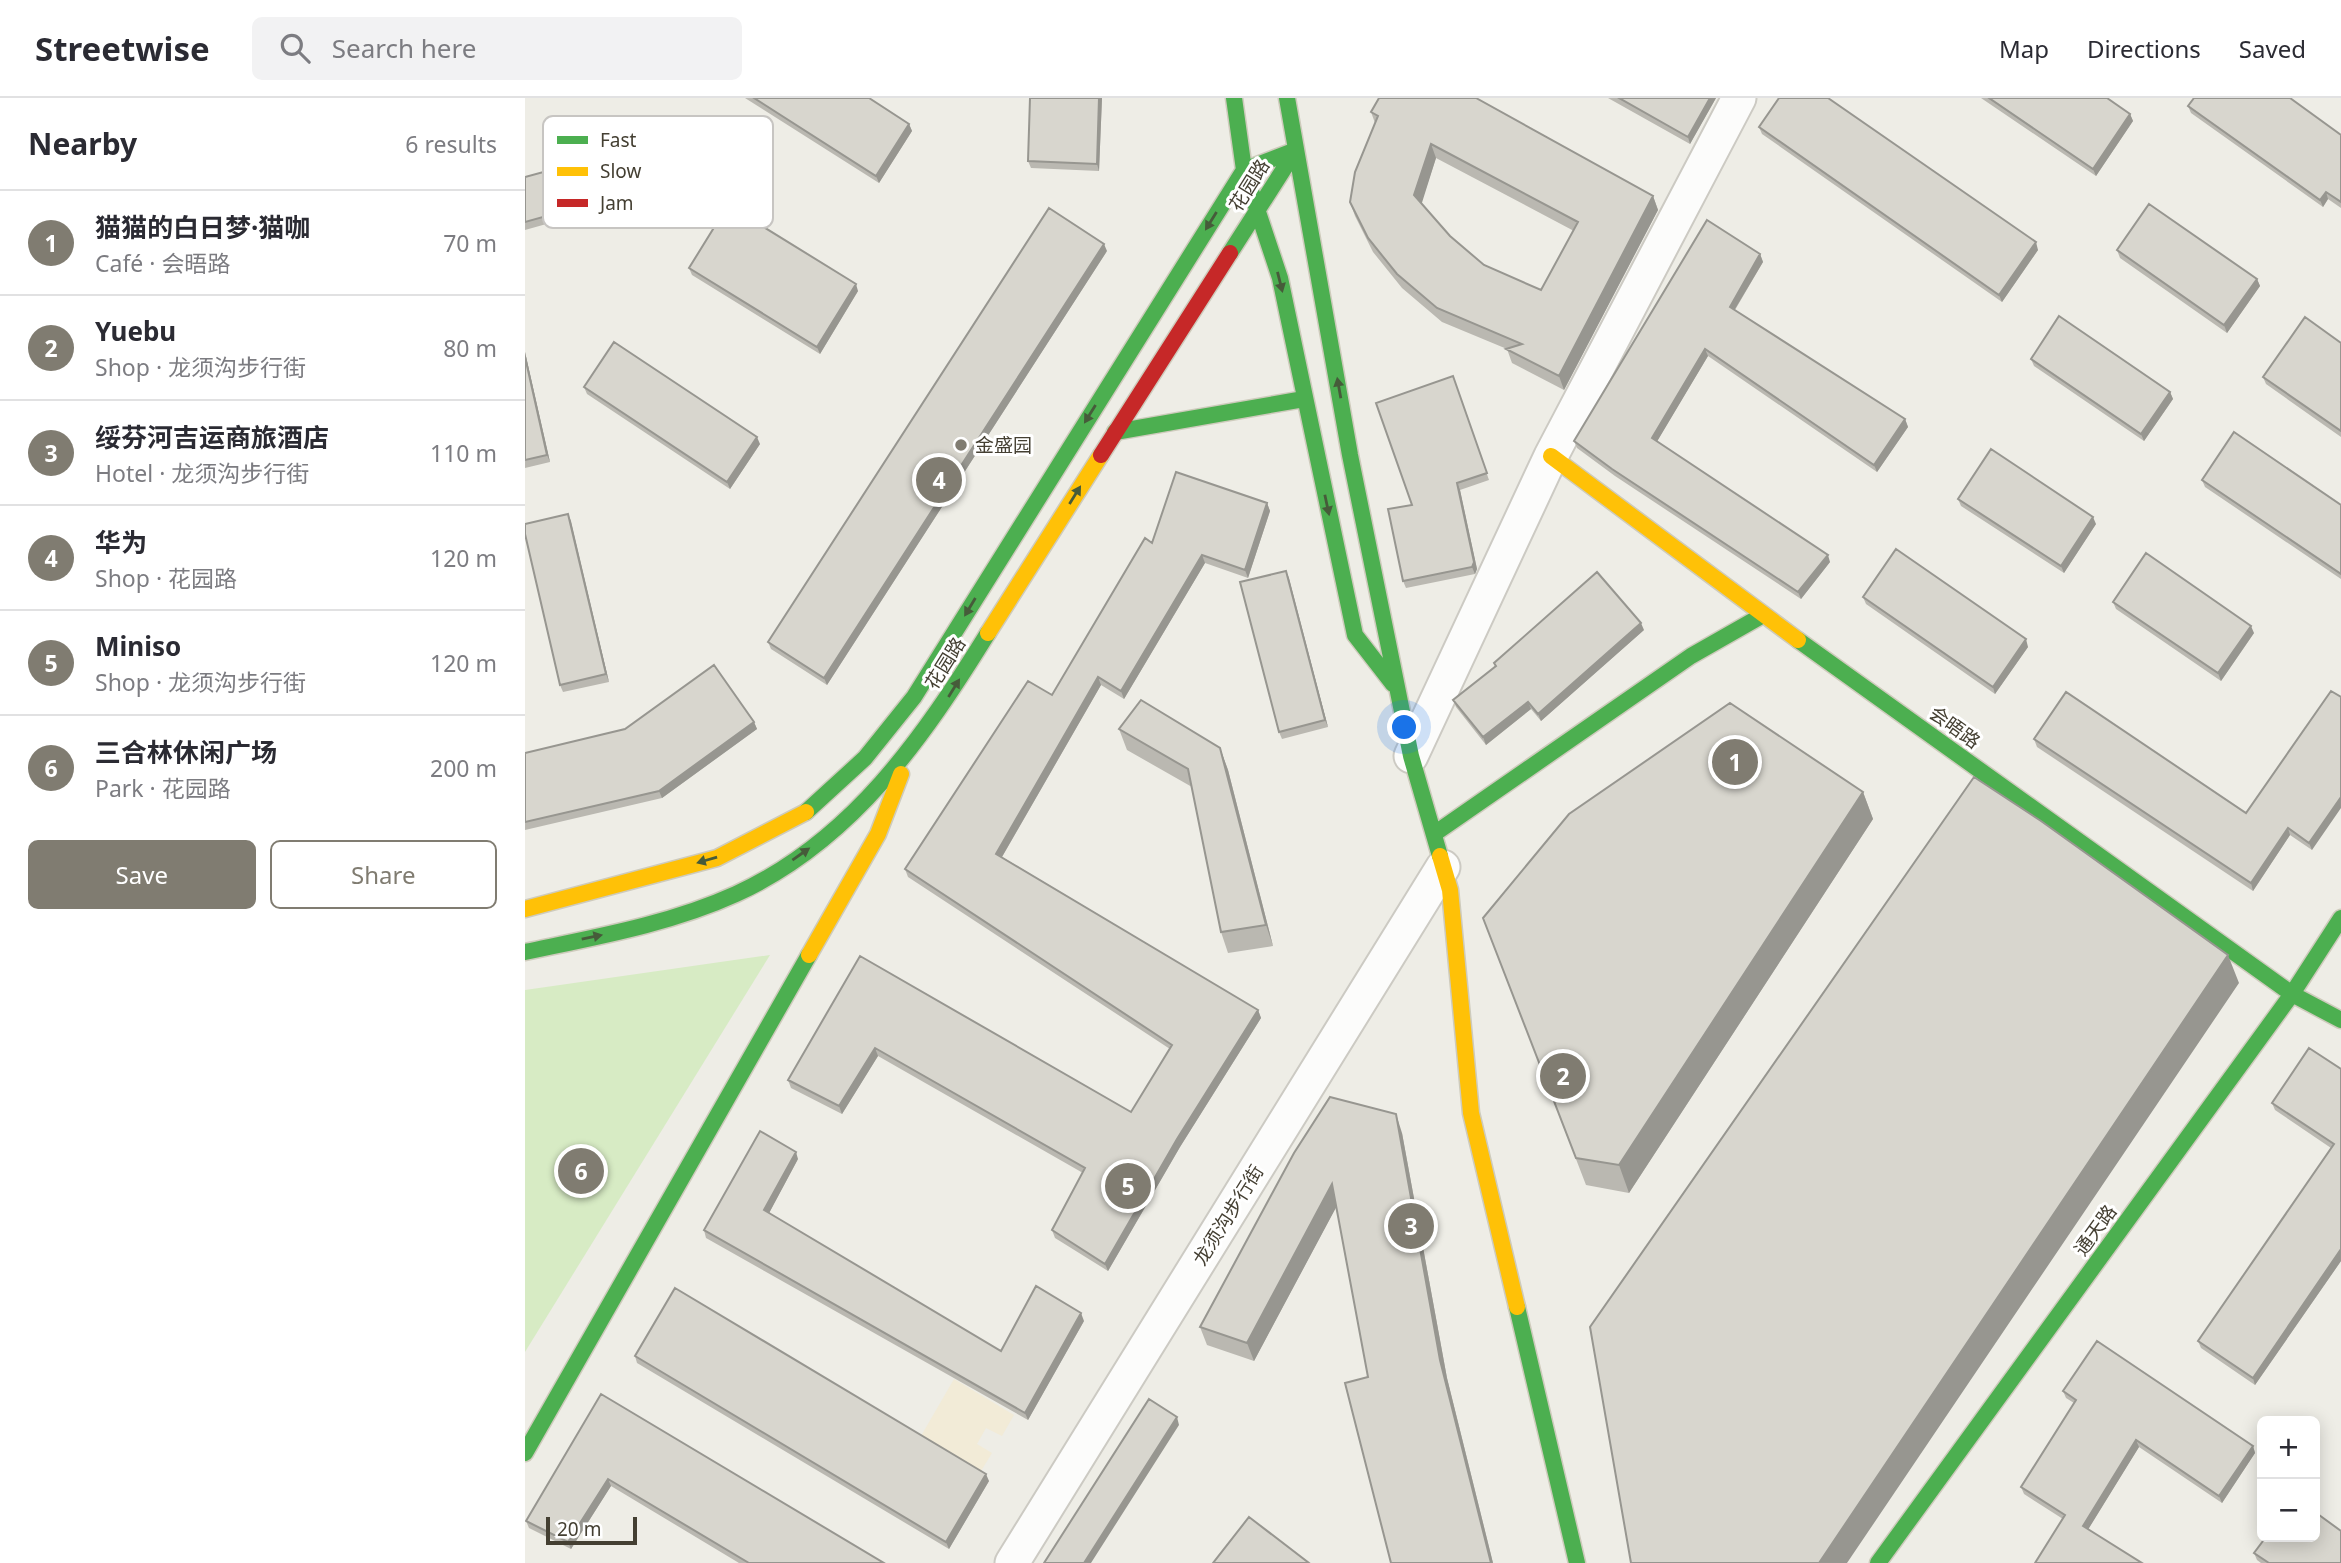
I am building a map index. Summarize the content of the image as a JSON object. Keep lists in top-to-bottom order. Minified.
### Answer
{"streets":{"main road":["花园路","会晤路","通天路"],"street":["龙须沟步行街"]},"crossings":[["会晤路","通天路"]],"places":["金盛园"],"legend":["Fast","Slow","Jam"],"scale_bar":"20 m","page":{"header":"Streetwise","search":"Search here","nav":["Map","Directions","Saved"],"heading":["Nearby","6 results"],"list":[{"mark":"1","name":"猫猫的白日梦·猫咖","note":"Café · 会晤路","value":"70 m"},{"mark":"2","name":"Yuebu","note":"Shop · 龙须沟步行街","value":"80 m"},{"mark":"3","name":"绥芬河吉运商旅酒店","note":"Hotel · 龙须沟步行街","value":"110 m"},{"mark":"4","name":"华为","note":"Shop · 花园路","value":"120 m"},{"mark":"5","name":"Miniso","note":"Shop · 龙须沟步行街","value":"120 m"},{"mark":"6","name":"三合林休闲广场","note":"Park · 花园路","value":"200 m"}],"pins":["4","1","2","6","5","3"],"buttons":["Save","Share"],"map_buttons":["+","−"],"scale":"20 m"}}
